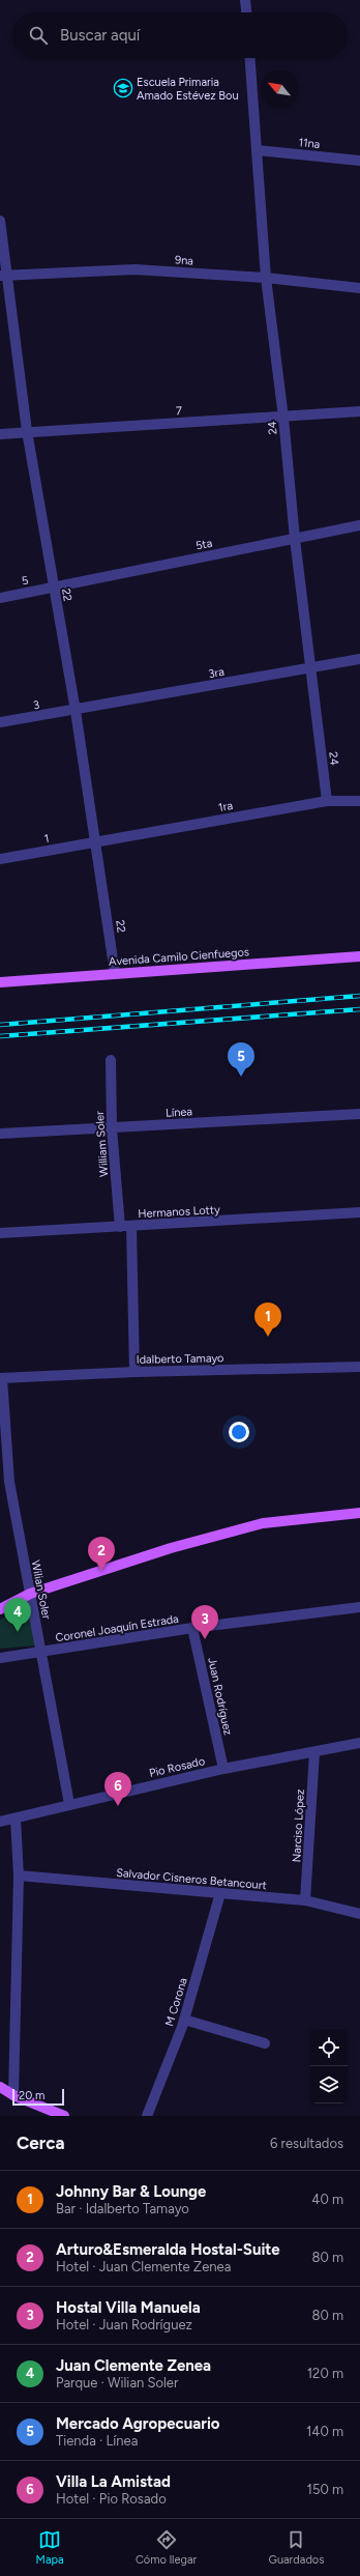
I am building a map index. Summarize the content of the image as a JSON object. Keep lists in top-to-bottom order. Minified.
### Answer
{"streets":{"main road":["Avenida Camilo Cienfuegos"],"street":["11na","9na","7","24","5ta","5","22","3ra","3","1ra","1","Línea","William Soler","Hermanos Lotty","Idalberto Tamayo","Wilian Soler","Coronel Joaquín Estrada","Juan Rodríguez","Pio Rosado","Narciso López","Salvador Cisneros Betancourt","M Corona"]},"crossings":[["11na","24"],["9na","24"],["9na","22"],["7","24"],["7","22"],["24","5ta"],["24","3ra"],["24","1ra"],["5ta","5"],["5ta","22"],["5","22"],["22","3ra"],["22","3"],["22","1ra"],["22","1"],["22","Avenida Camilo Cienfuegos"],["3ra","3"],["1ra","1"],["Línea","William Soler"],["William Soler","Hermanos Lotty"],["William Soler","Idalberto Tamayo"],["Idalberto Tamayo","Wilian Soler"],["Wilian Soler","Coronel Joaquín Estrada"],["Wilian Soler","Pio Rosado"],["Coronel Joaquín Estrada","Juan Rodríguez"],["Juan Rodríguez","Pio Rosado"],["Pio Rosado","Narciso López"],["Narciso López","Salvador Cisneros Betancourt"],["Salvador Cisneros Betancourt","M Corona"]],"places":{"school or university":["Escuela Primaria Amado Estévez Bou"]},"scale_bar":"20 m","north":"top left","page":{"search":"Buscar aquí","pins":["5","1","2","4","3","6"],"scale":"20 m","heading":["Cerca","6 resultados"],"list":[{"mark":"1","name":"Johnny Bar & Lounge","note":"Bar · Idalberto Tamayo","value":"40 m"},{"mark":"2","name":"Arturo&Esmeralda Hostal-Suite","note":"Hotel · Juan Clemente Zenea","value":"80 m"},{"mark":"3","name":"Hostal Villa Manuela","note":"Hotel · Juan Rodríguez","value":"80 m"},{"mark":"4","name":"Juan Clemente Zenea","note":"Parque · Wilian Soler","value":"120 m"},{"mark":"5","name":"Mercado Agropecuario","note":"Tienda · Línea","value":"140 m"},{"mark":"6","name":"Villa La Amistad","note":"Hotel · Pio Rosado","value":"150 m"}],"nav":["Mapa","Cómo llegar","Guardados"]}}
